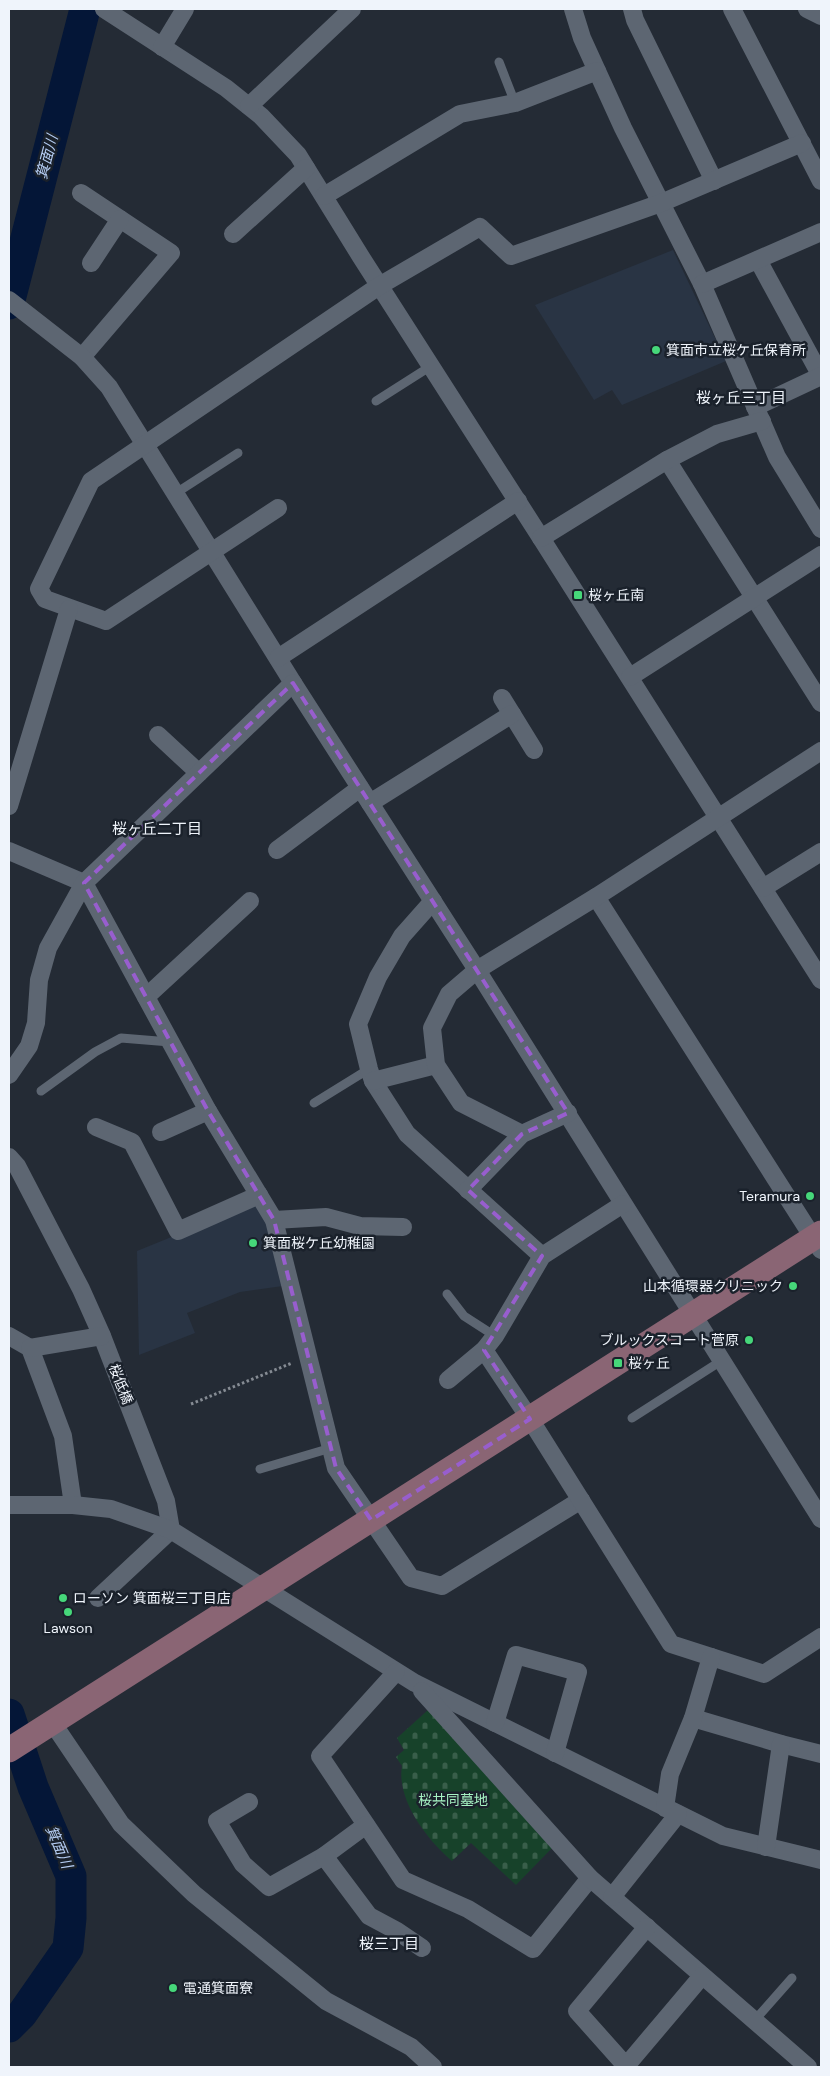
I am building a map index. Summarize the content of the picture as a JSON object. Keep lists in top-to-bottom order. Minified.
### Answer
{"streets":{"street":["桜低橋"]},"districts":["桜ヶ丘三丁目","桜ヶ丘二丁目","桜三丁目"],"water":["箕面川"],"parks":["桜共同墓地"],"places":{"other":["箕面市立桜ケ丘保育所","Teramura","箕面桜ケ丘幼稚園","山本循環器クリニック","ブルックスコート菅原","ローソン 箕面桜三丁目店","Lawson","電通箕面寮"],"transit":["桜ヶ丘南","桜ヶ丘"]}}
